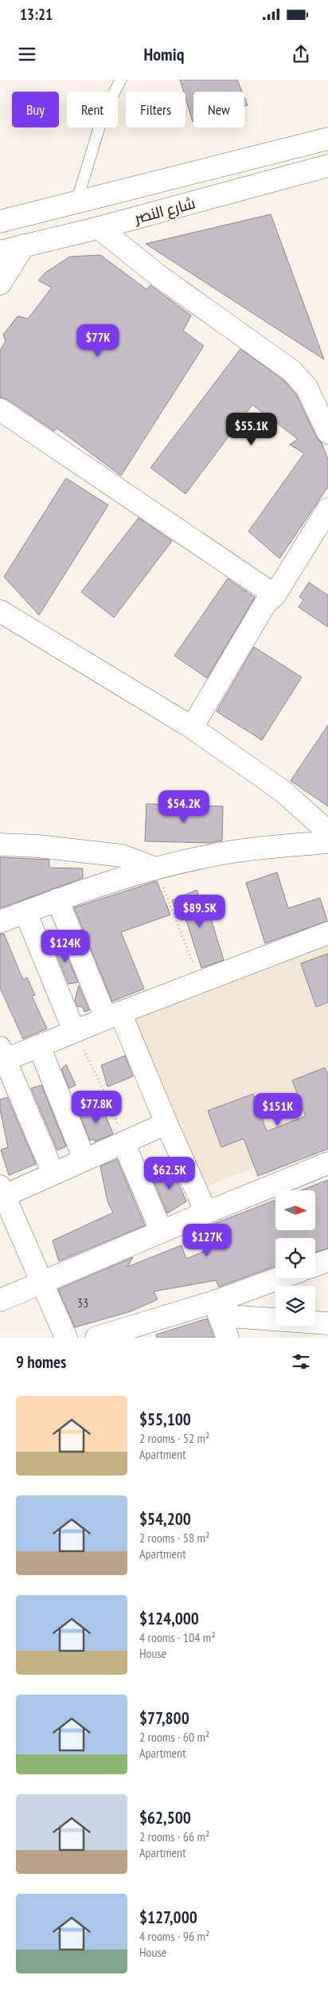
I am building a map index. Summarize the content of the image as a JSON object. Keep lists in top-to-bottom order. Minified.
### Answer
{"streets":{"street":["شارع النصر"]},"house_numbers":["33"],"north":"right","page":{"status":"13:21","header":"Homiq","chip":["Buy","Rent","Filters","New"],"price":["$77K","$55.1K","$54.2K","$89.5K","$124K","$77.8K","$151K","$62.5K","$127K"],"heading":"9 homes","list":[{"name":"$55,100","note":"2 rooms · 52 m² · Apartment"},{"name":"$54,200","note":"2 rooms · 58 m² · Apartment"},{"name":"$124,000","note":"4 rooms · 104 m² · House"},{"name":"$77,800","note":"2 rooms · 60 m² · Apartment"},{"name":"$62,500","note":"2 rooms · 66 m² · Apartment"},{"name":"$127,000","note":"4 rooms · 96 m² · House"}]}}
